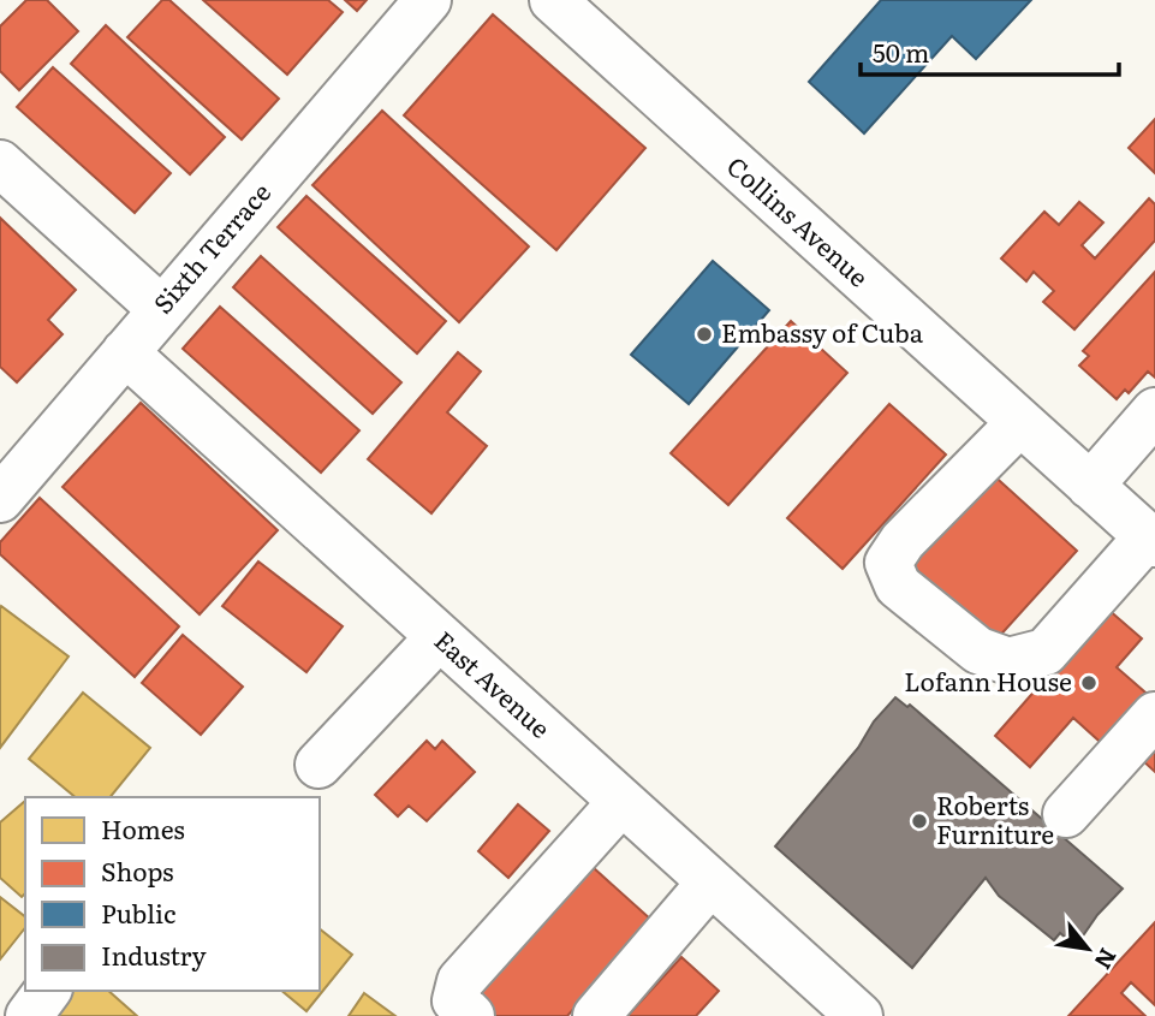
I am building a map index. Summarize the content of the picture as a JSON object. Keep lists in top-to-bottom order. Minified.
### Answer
{"streets":{"street":["Collins Avenue","Sixth Terrace","East Avenue"]},"crossings":[["Sixth Terrace","East Avenue"]],"places":["Embassy of Cuba","Lofann House","Roberts Furniture"],"legend":["Homes","Shops","Public","Industry"],"scale_bar":"50 m","north":"bottom right"}
